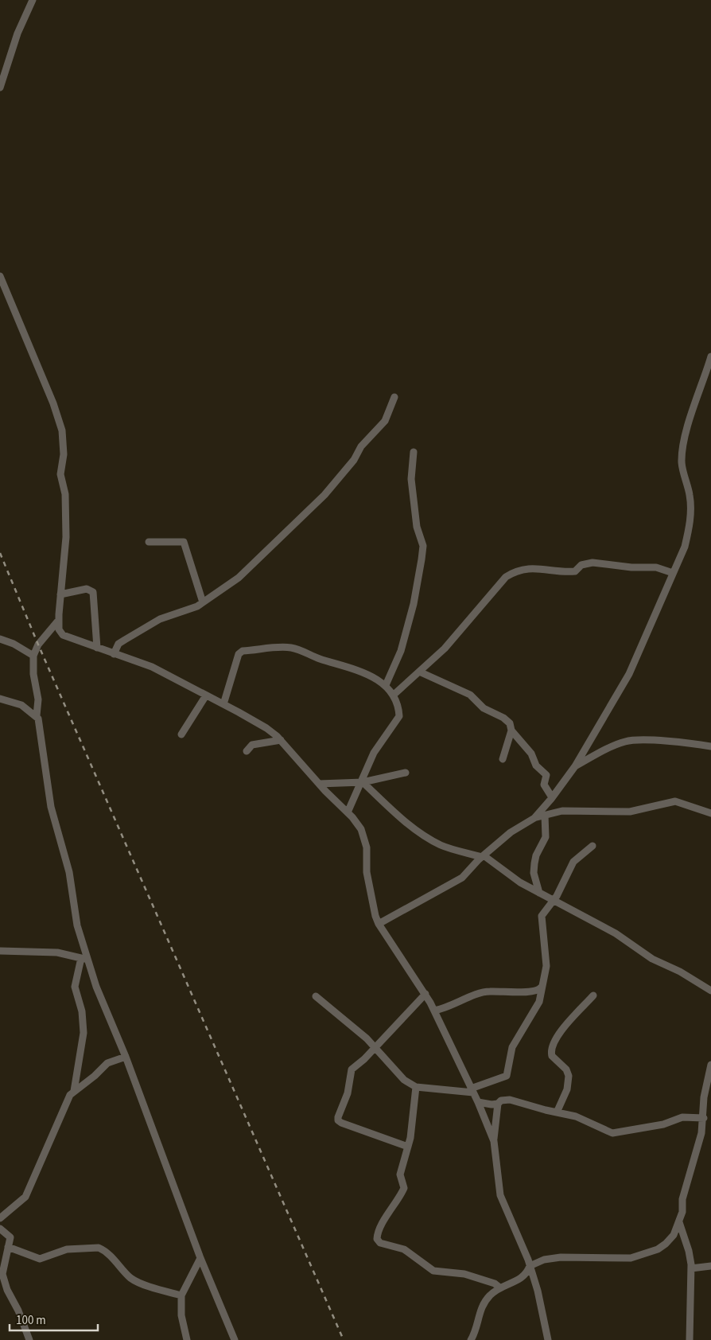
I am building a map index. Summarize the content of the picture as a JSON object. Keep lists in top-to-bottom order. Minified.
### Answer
{"scale_bar":"100 m"}
